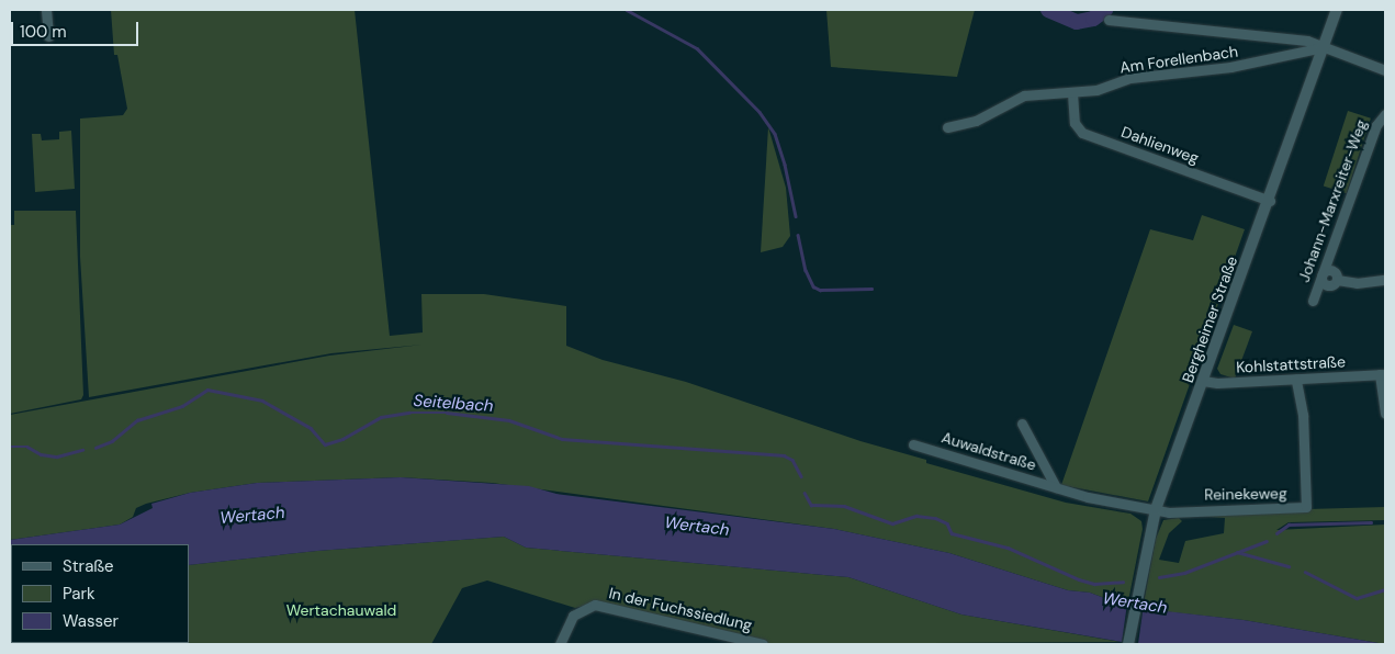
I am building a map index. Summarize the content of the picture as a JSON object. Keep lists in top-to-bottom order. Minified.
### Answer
{"streets":{"street":["Am Forellenbach","Dahlienweg","Johann-Marxreiter-Weg","Bergheimer Straße","Kohlstattstraße","Auwaldstraße","Reinekeweg","In der Fuchssiedlung"]},"crossings":[["Am Forellenbach","Dahlienweg"],["Am Forellenbach","Bergheimer Straße"],["Dahlienweg","Bergheimer Straße"],["Bergheimer Straße","Kohlstattstraße"],["Bergheimer Straße","Auwaldstraße"],["Bergheimer Straße","Reinekeweg"],["Kohlstattstraße","Reinekeweg"],["Auwaldstraße","Reinekeweg"]],"water":["Seitelbach","Wertach"],"parks":["Wertachauwald"],"legend":["Straße","Park","Wasser"],"scale_bar":"100 m"}
